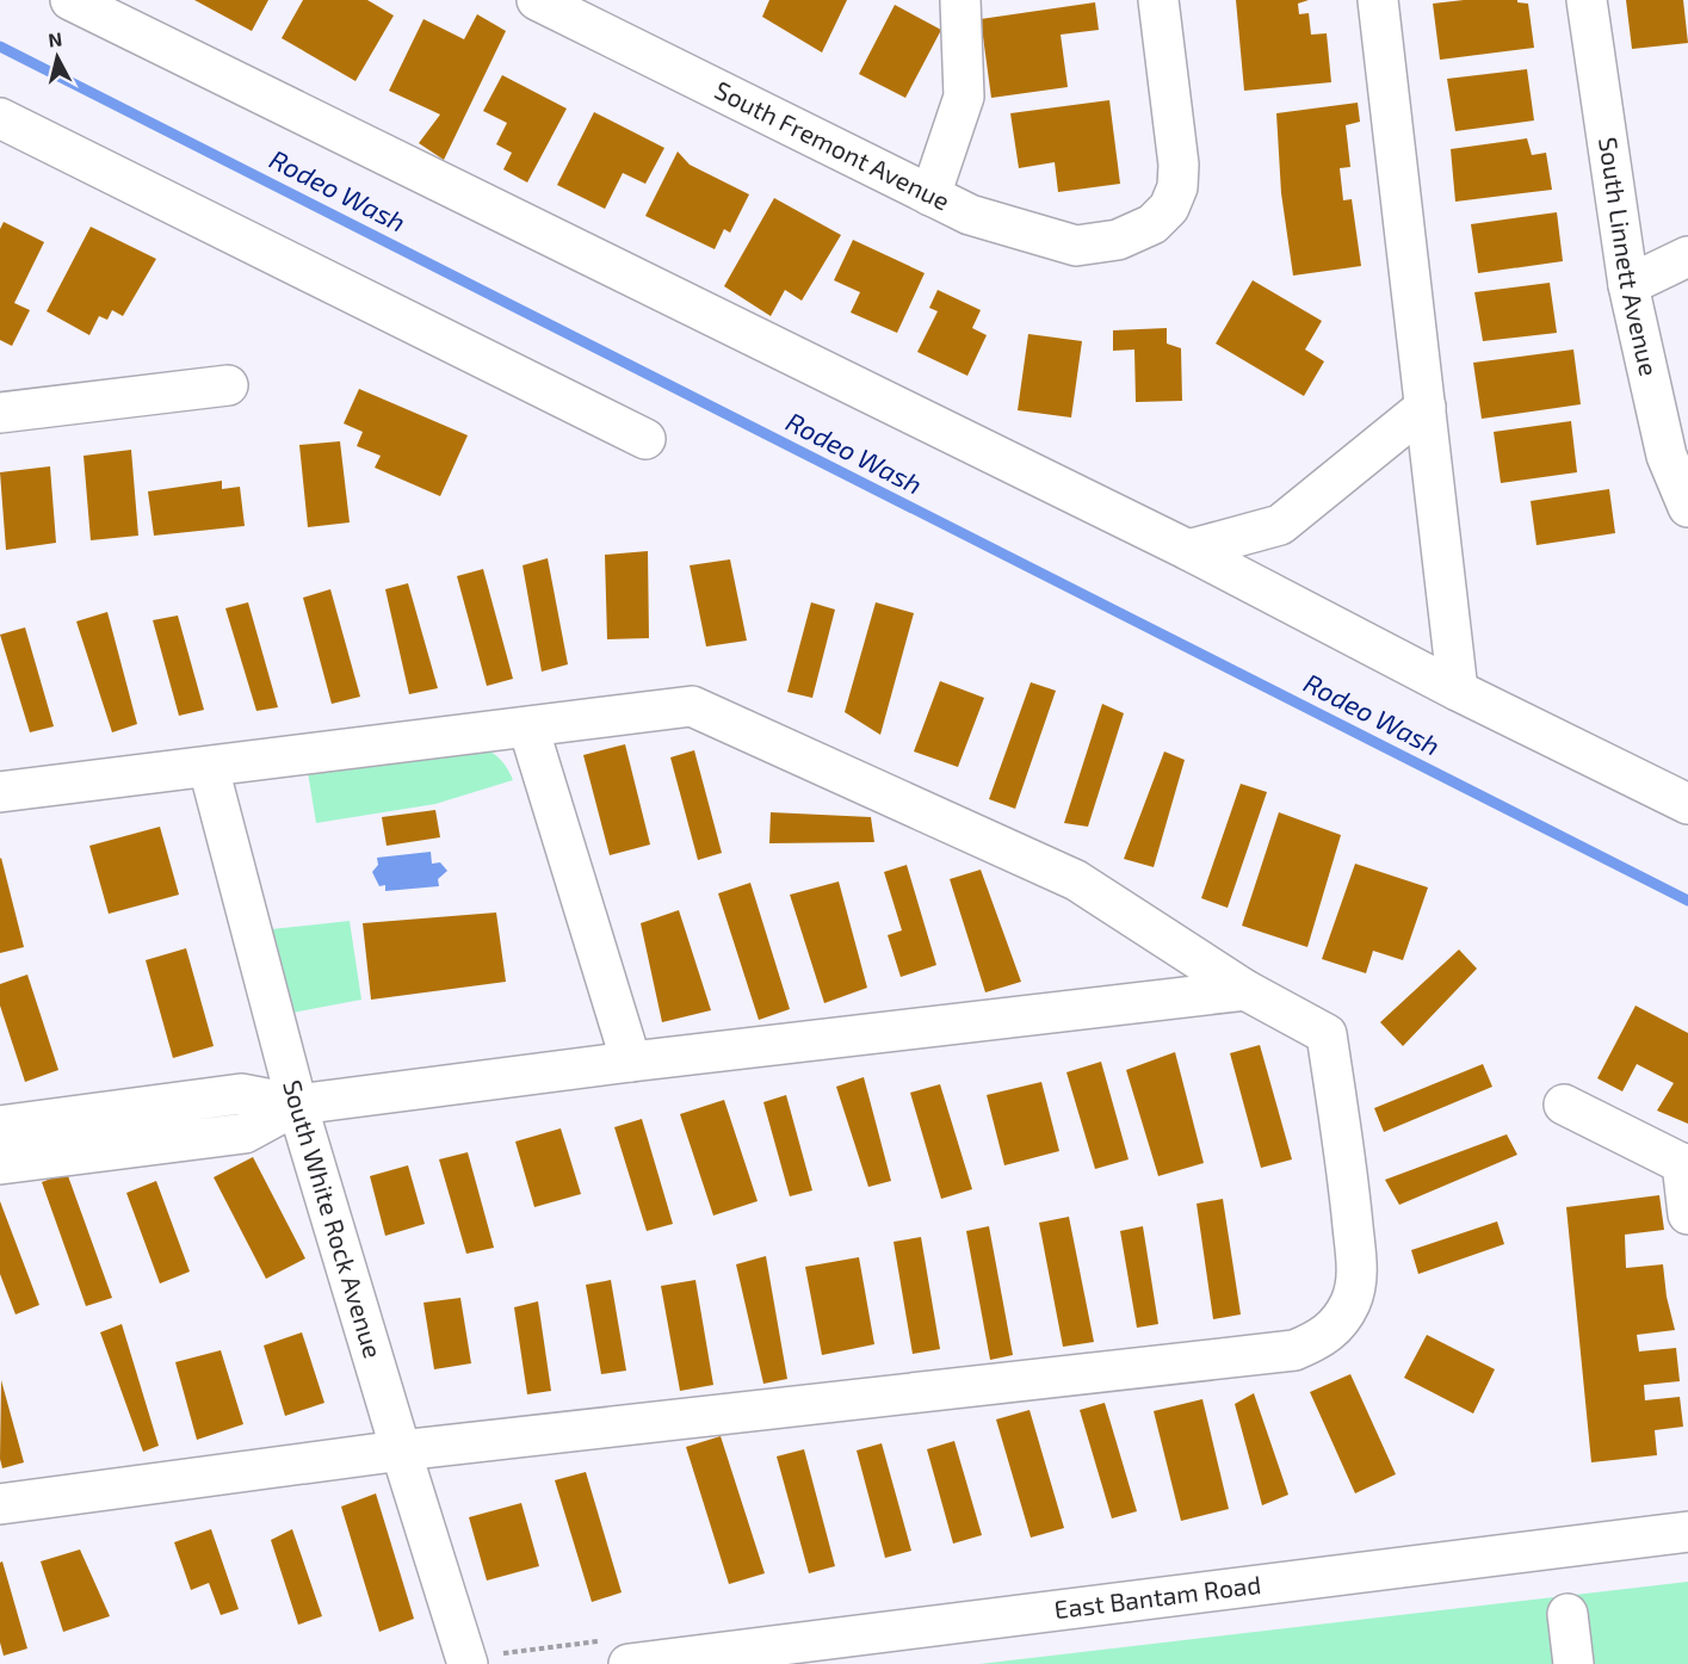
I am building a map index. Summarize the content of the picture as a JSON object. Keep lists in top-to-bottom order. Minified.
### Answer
{"streets":{"street":["South Fremont Avenue","South Linnett Avenue","South White Rock Avenue","East Bantam Road"]},"water":["Rodeo Wash"],"north":"top"}
